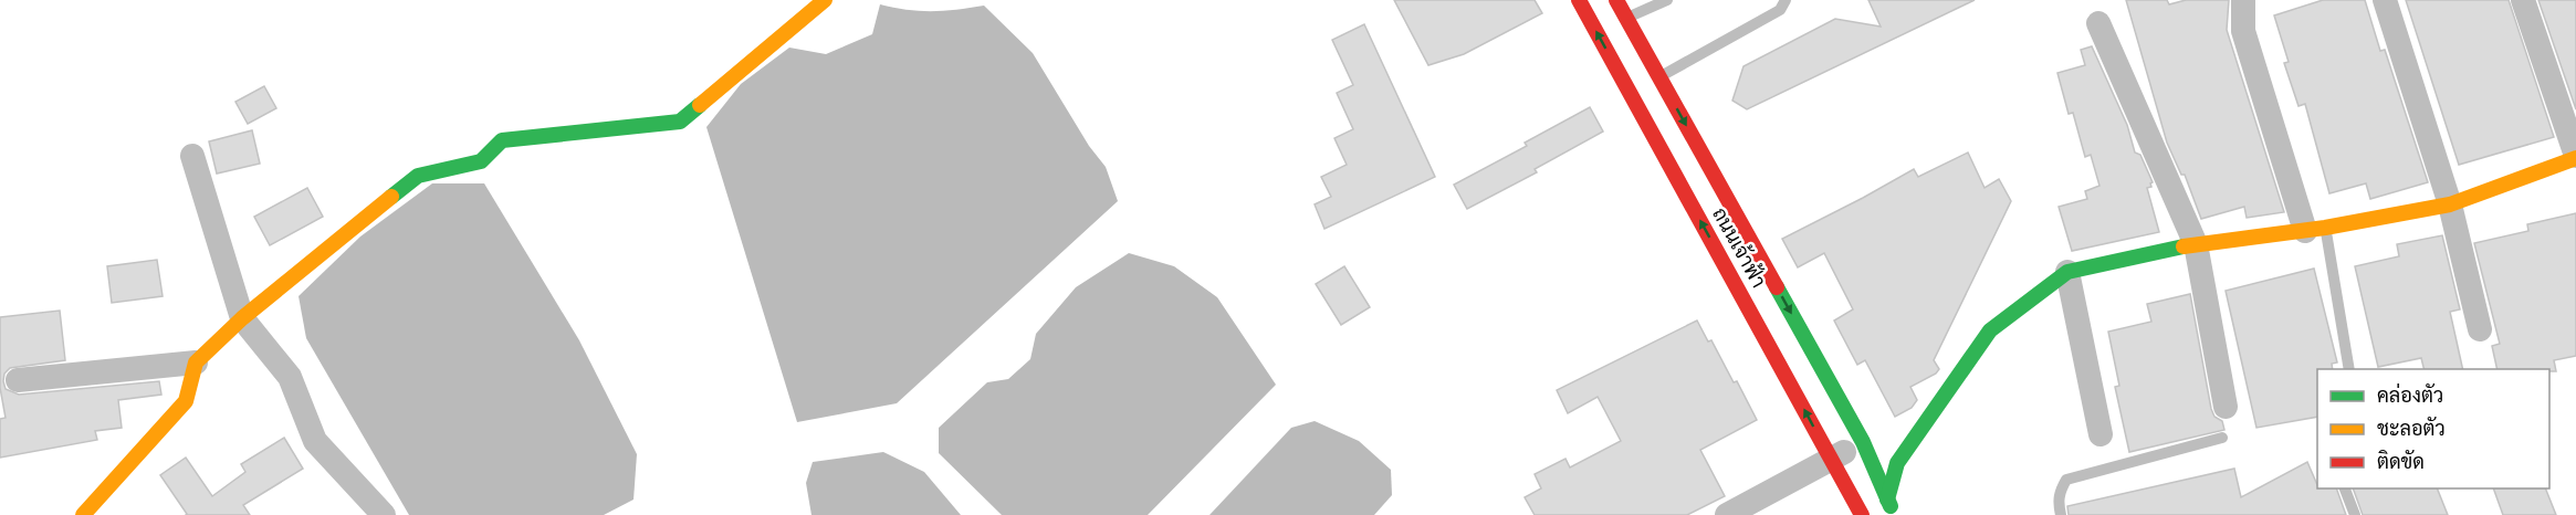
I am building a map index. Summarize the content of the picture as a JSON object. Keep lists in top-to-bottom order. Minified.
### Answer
{"streets":{"street":["ถนนเจ้าฟ้า"]},"legend":["คล่องตัว","ชะลอตัว","ติดขัด"]}
